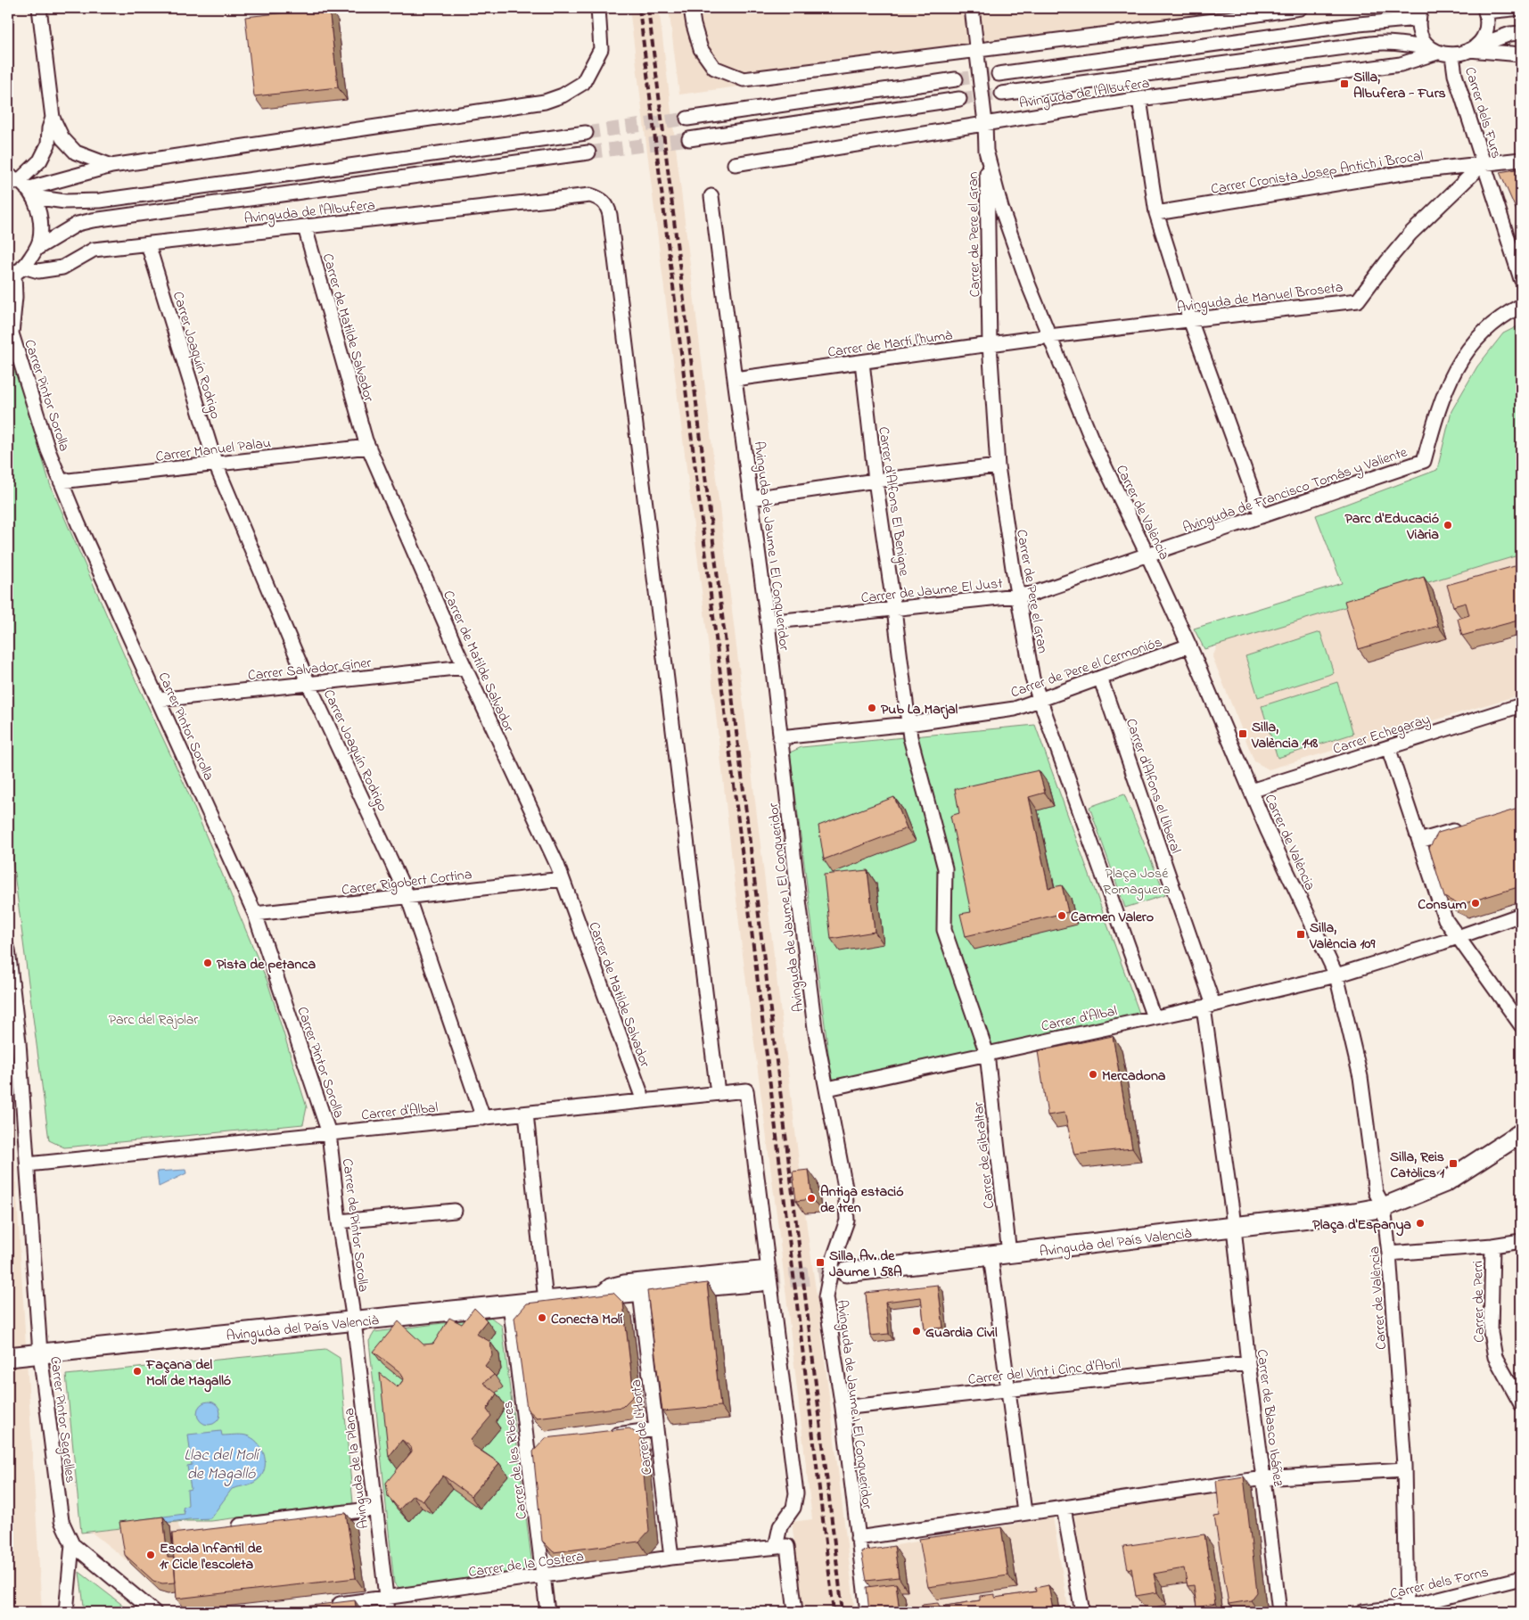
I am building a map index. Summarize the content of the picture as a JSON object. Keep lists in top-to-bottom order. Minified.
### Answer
{"streets":{"street":["Avinguda de l'Albufera","Carrer dels Furs","Carrer Cronista Josep Antich i Brocal","Carrer de Pere el Gran","Avinguda de Manuel Broseta","Carrer de Matilde Salvador","Carrer de Martí l'humà","Carrer Joaquín Rodrigo","Carrer Pintor Sorolla","Carrer Manuel Palau","Avinguda de Francisco Tomás y Valiente","Carrer d'Alfons El Benigne","Carrer de València","Avinguda de Jaume I El Conqueridor","Carrer de Jaume El Just","Carrer de Pere el Cermoniós","Carrer Salvador Giner","Carrer Echegaray","Carrer d'Alfons el Lliberal","Carrer Rigobert Cortina","Carrer d'Albal","Carrer de Gibraltar","Carrer de Pintor Sorolla","Avinguda del País Valencià","Carrer de Perri","Carrer del Vint i Cinc d'Abril","Carrer de Blasco Ibáñez","Carrer Pintor Segrelles","Carrer de L'Horta","Carrer de les Riberes","Avinguda de la Plana","Carrer de la Costera","Carrer dels Forns"]},"crossings":[["Avinguda de l'Albufera","Carrer de Matilde Salvador"],["Avinguda de l'Albufera","Carrer Joaquín Rodrigo"],["Avinguda de l'Albufera","Carrer Pintor Sorolla"],["Avinguda de l'Albufera","Carrer de València"],["Avinguda de l'Albufera","Carrer d'Albal"],["Carrer dels Furs","Carrer Cronista Josep Antich i Brocal"],["Carrer dels Furs","Avinguda de Manuel Broseta"],["Carrer Cronista Josep Antich i Brocal","Avinguda de Manuel Broseta"],["Carrer de Pere el Gran","Carrer de Martí l'humà"],["Carrer de Pere el Gran","Carrer de València"],["Carrer de Pere el Gran","Carrer de Jaume El Just"],["Carrer de Pere el Gran","Carrer de Pere el Cermoniós"],["Carrer de Pere el Gran","Carrer d'Albal"],["Avinguda de Manuel Broseta","Carrer de Martí l'humà"],["Avinguda de Manuel Broseta","Carrer de València"],["Carrer de Matilde Salvador","Carrer Manuel Palau"],["Carrer de Matilde Salvador","Carrer Salvador Giner"],["Carrer de Matilde Salvador","Carrer Rigobert Cortina"],["Carrer de Matilde Salvador","Carrer d'Albal"],["Carrer de Martí l'humà","Carrer d'Alfons El Benigne"],["Carrer de Martí l'humà","Carrer de València"],["Carrer de Martí l'humà","Avinguda de Jaume I El Conqueridor"],["Carrer Joaquín Rodrigo","Carrer Manuel Palau"],["Carrer Joaquín Rodrigo","Carrer Salvador Giner"],["Carrer Joaquín Rodrigo","Carrer Rigobert Cortina"],["Carrer Joaquín Rodrigo","Carrer d'Albal"],["Carrer Pintor Sorolla","Carrer Manuel Palau"],["Carrer Pintor Sorolla","Carrer Salvador Giner"],["Carrer Pintor Sorolla","Carrer Rigobert Cortina"],["Carrer Pintor Sorolla","Carrer d'Albal"],["Carrer Pintor Sorolla","Carrer de Pintor Sorolla"],["Avinguda de Francisco Tomás y Valiente","Carrer de València"],["Avinguda de Francisco Tomás y Valiente","Carrer de Jaume El Just"],["Carrer d'Alfons El Benigne","Carrer de Jaume El Just"],["Carrer d'Alfons El Benigne","Carrer de Pere el Cermoniós"],["Carrer d'Alfons El Benigne","Carrer de Gibraltar"],["Carrer de València","Carrer de Jaume El Just"],["Carrer de València","Carrer de Pere el Cermoniós"],["Carrer de València","Carrer Echegaray"],["Carrer de València","Carrer d'Albal"],["Carrer de València","Avinguda del País Valencià"],["Carrer de València","Carrer dels Forns"],["Avinguda de Jaume I El Conqueridor","Carrer de Jaume El Just"],["Avinguda de Jaume I El Conqueridor","Carrer de Pere el Cermoniós"],["Avinguda de Jaume I El Conqueridor","Carrer d'Albal"],["Avinguda de Jaume I El Conqueridor","Carrer del Vint i Cinc d'Abril"],["Carrer de Pere el Cermoniós","Carrer d'Alfons el Lliberal"],["Carrer de Pere el Cermoniós","Carrer de Gibraltar"],["Carrer d'Alfons el Lliberal","Carrer d'Albal"],["Carrer d'Alfons el Lliberal","Avinguda del País Valencià"],["Carrer d'Alfons el Lliberal","Carrer de Blasco Ibáñez"],["Carrer d'Albal","Carrer de Gibraltar"],["Carrer d'Albal","Carrer de Pintor Sorolla"],["Carrer d'Albal","Avinguda del País Valencià"],["Carrer d'Albal","Carrer Pintor Segrelles"],["Carrer de Gibraltar","Avinguda del País Valencià"],["Carrer de Gibraltar","Carrer del Vint i Cinc d'Abril"],["Carrer de Pintor Sorolla","Avinguda del País Valencià"],["Carrer de Pintor Sorolla","Avinguda de la Plana"],["Avinguda del País Valencià","Carrer de Blasco Ibáñez"],["Avinguda del País Valencià","Carrer Pintor Segrelles"],["Avinguda del País Valencià","Carrer de L'Horta"],["Avinguda del País Valencià","Carrer de les Riberes"],["Avinguda del País Valencià","Avinguda de la Plana"],["Carrer del Vint i Cinc d'Abril","Carrer de Blasco Ibáñez"],["Carrer de L'Horta","Carrer de la Costera"],["Carrer de les Riberes","Carrer de la Costera"],["Avinguda de la Plana","Carrer de la Costera"]],"water":["Llac del Molí de Magalló"],"parks":["Plaça José Romaguera","Parc del Rajolar"],"places":{"transit":["Silla, Albufera - Furs","Silla, València 148","Silla, València 109","Silla, Reis Catòlics 1","Silla, Av. de Jaume I 58A"],"other":["Parc d'Educació Viària","Pub La Marjal","Consum","Carmen Valero","Pista de petanca","Mercadona","Antiga estació de tren","Plaça d'Espanya","Conecta Molí","Guardia Civil","Façana del Molí de Magalló","Escola Infantil de 1r Cicle l'escoleta"]}}
